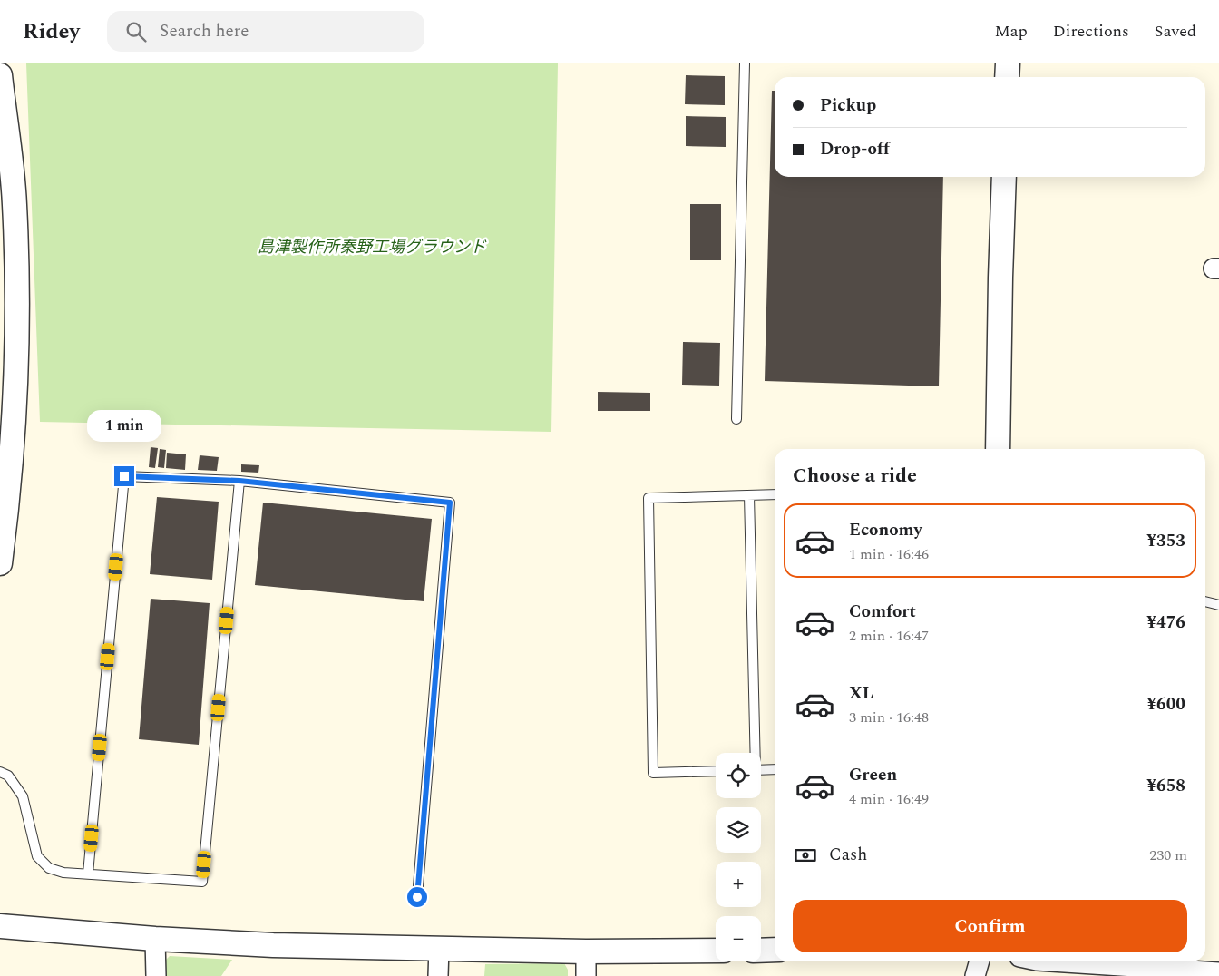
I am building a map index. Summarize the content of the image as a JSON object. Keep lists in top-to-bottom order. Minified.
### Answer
{"parks":["島津製作所秦野工場グラウンド"],"page":{"header":"Ridey","search":"Search here","nav":["Map","Directions","Saved"],"banner":["Pickup","Drop-off"],"bubble":"1 min","heading":"Choose a ride","list":[{"name":"Economy","note":"1 min · 16:46","value":"¥353"},{"name":"Comfort","note":"2 min · 16:47","value":"¥476"},{"name":"XL","note":"3 min · 16:48","value":"¥600"},{"name":"Green","note":"4 min · 16:49","value":"¥658"}],"map_buttons":["+","−"],"pay":["Cash","230 m"],"buttons":"Confirm"}}
